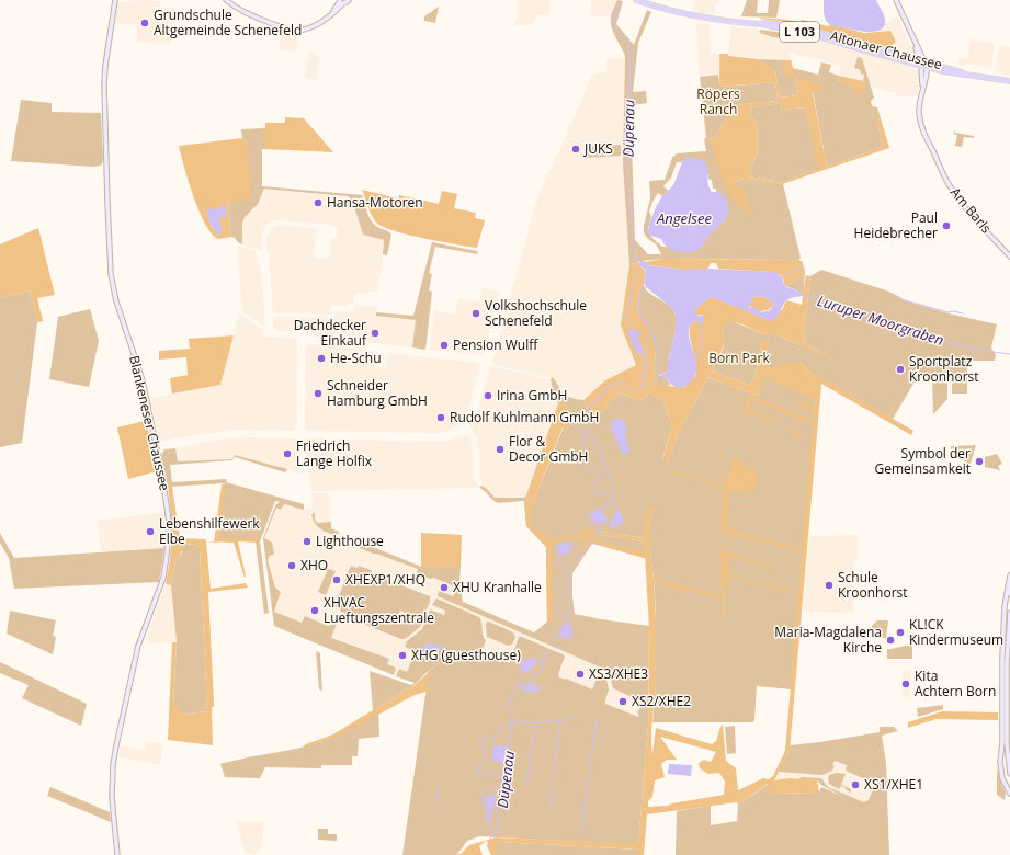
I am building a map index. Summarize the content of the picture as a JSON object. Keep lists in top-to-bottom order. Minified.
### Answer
{"streets":{"main road":["L 103","Altonaer Chaussee","Am Barls","Blankeneser Chaussee"]},"water":["Düpenau","Angelsee","Luruper Moorgraben"],"parks":["Röpers Ranch","Born Park"],"places":["Grundschule Altgemeinde Schenefeld","JUKS","Hansa-Motoren","Paul Heidebrecher","Volkshochschule Schenefeld","Dachdecker Einkauf","Pension Wulff","He-Schu","Sportplatz Kroonhorst","Schneider Hamburg GmbH","Irina GmbH","Rudolf Kuhlmann GmbH","Flor & Decor GmbH","Friedrich Lange Holfix","Symbol der Gemeinsamkeit","Lebenshilfewerk Elbe","Lighthouse","XHO","XHEXP1/XHQ","Schule Kroonhorst","XHU Kranhalle","XHVAC Lueftungszentrale","KL!CK Kindermuseum","Maria-Magdalena Kirche","XHG (guesthouse)","XS3/XHE3","Kita Achtern Born","XS2/XHE2","XS1/XHE1"]}
